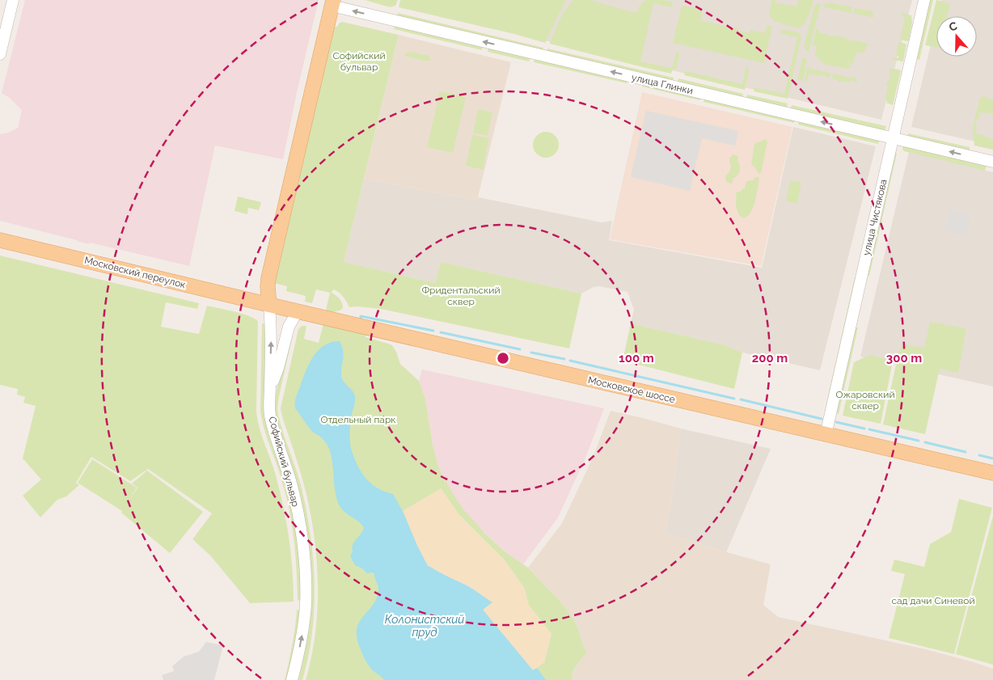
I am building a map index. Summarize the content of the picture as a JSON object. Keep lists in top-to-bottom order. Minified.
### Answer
{"streets":{"main road":["Московский переулок","Московское шоссе","Софийский бульвар"],"street":["улица Глинки","улица Чистякова"]},"crossings":[["улица Глинки","улица Чистякова"],["улица Глинки","Софийский бульвар"],["улица Чистякова","Московское шоссе"],["Московский переулок","Московское шоссе"],["Московский переулок","Софийский бульвар"],["Московское шоссе","Софийский бульвар"]],"one_way":["улица Глинки","Софийский бульвар"],"water":["Колонистский пруд"],"parks":["Софийский бульвар","Фридентальский сквер","Ожаровский сквер","Отдельный парк","сад дачи Синевой"],"north":"top","rings":["100 m","200 m","300 m"]}
